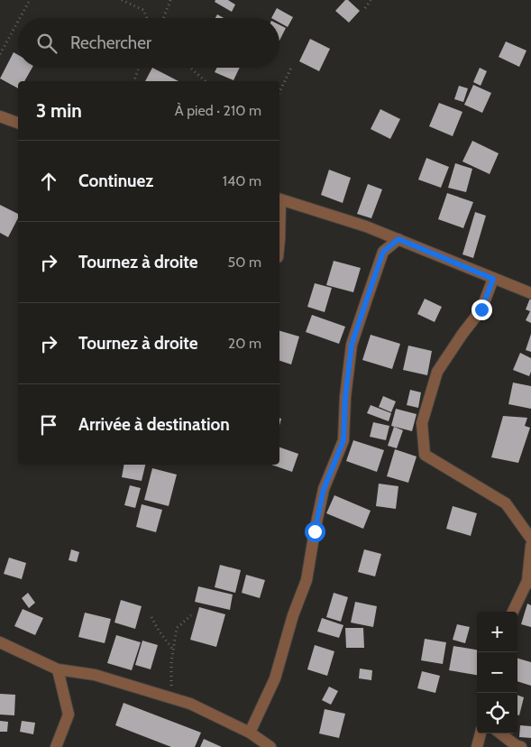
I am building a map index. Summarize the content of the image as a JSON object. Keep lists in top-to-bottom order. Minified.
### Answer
{"page":{"search":"Rechercher","heading":["3 min","À pied · 210 m"],"list":[["Continuez","140 m"],["Tournez à droite","50 m"],["Tournez à droite","20 m"],"Arrivée à destination"],"map_buttons":["+","−"]}}
